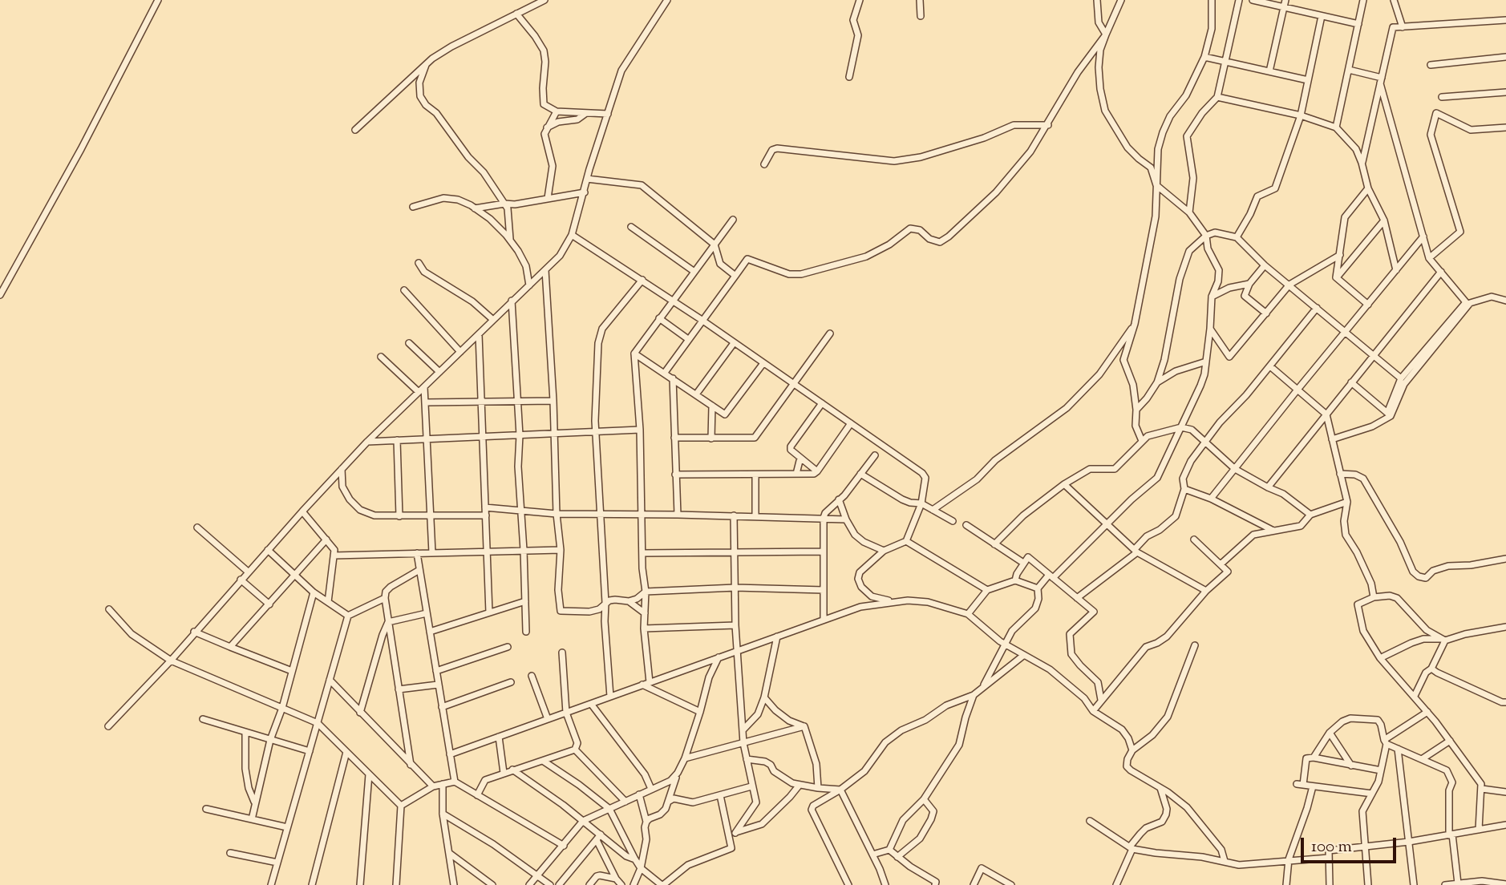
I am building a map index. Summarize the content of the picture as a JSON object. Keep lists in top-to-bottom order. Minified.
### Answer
{"scale_bar":"100 m"}
